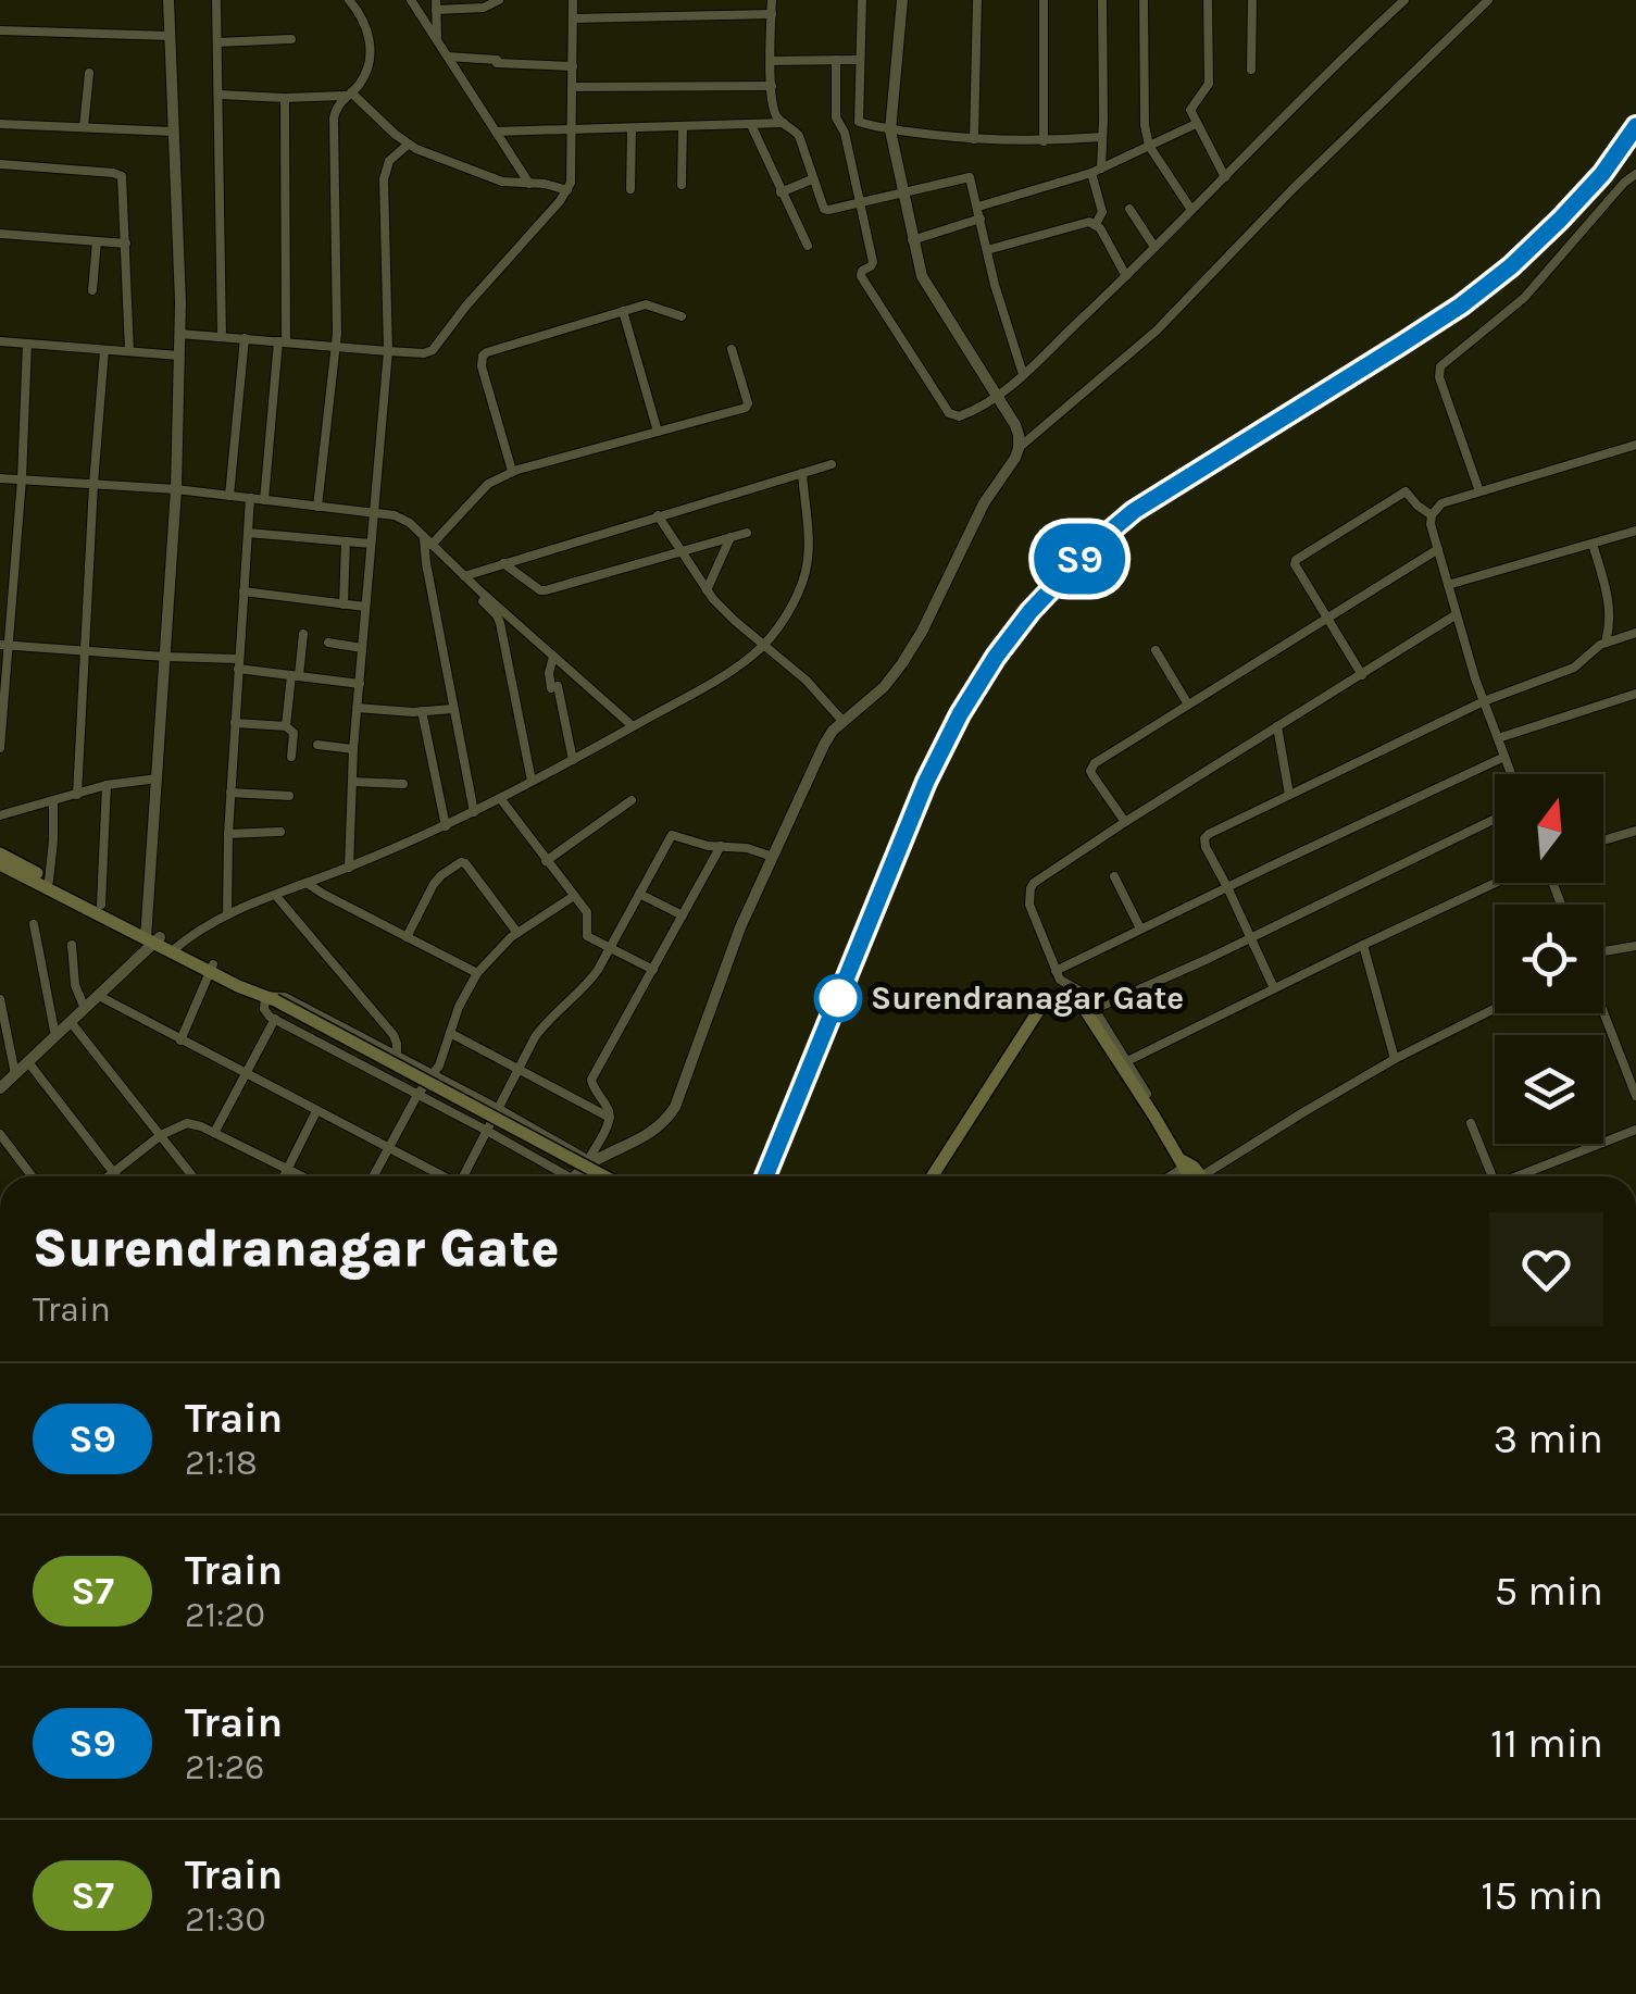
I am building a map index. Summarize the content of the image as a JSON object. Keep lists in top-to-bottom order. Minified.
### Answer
{"places":["Surendranagar Gate"],"north":"top","page":{"on_map":"S9","heading":["Surendranagar Gate","Train"],"list":[{"mark":"S9","name":"Train","note":"21:18","value":"3 min"},{"mark":"S7","name":"Train","note":"21:20","value":"5 min"},{"mark":"S9","name":"Train","note":"21:26","value":"11 min"},{"mark":"S7","name":"Train","note":"21:30","value":"15 min"}]}}
